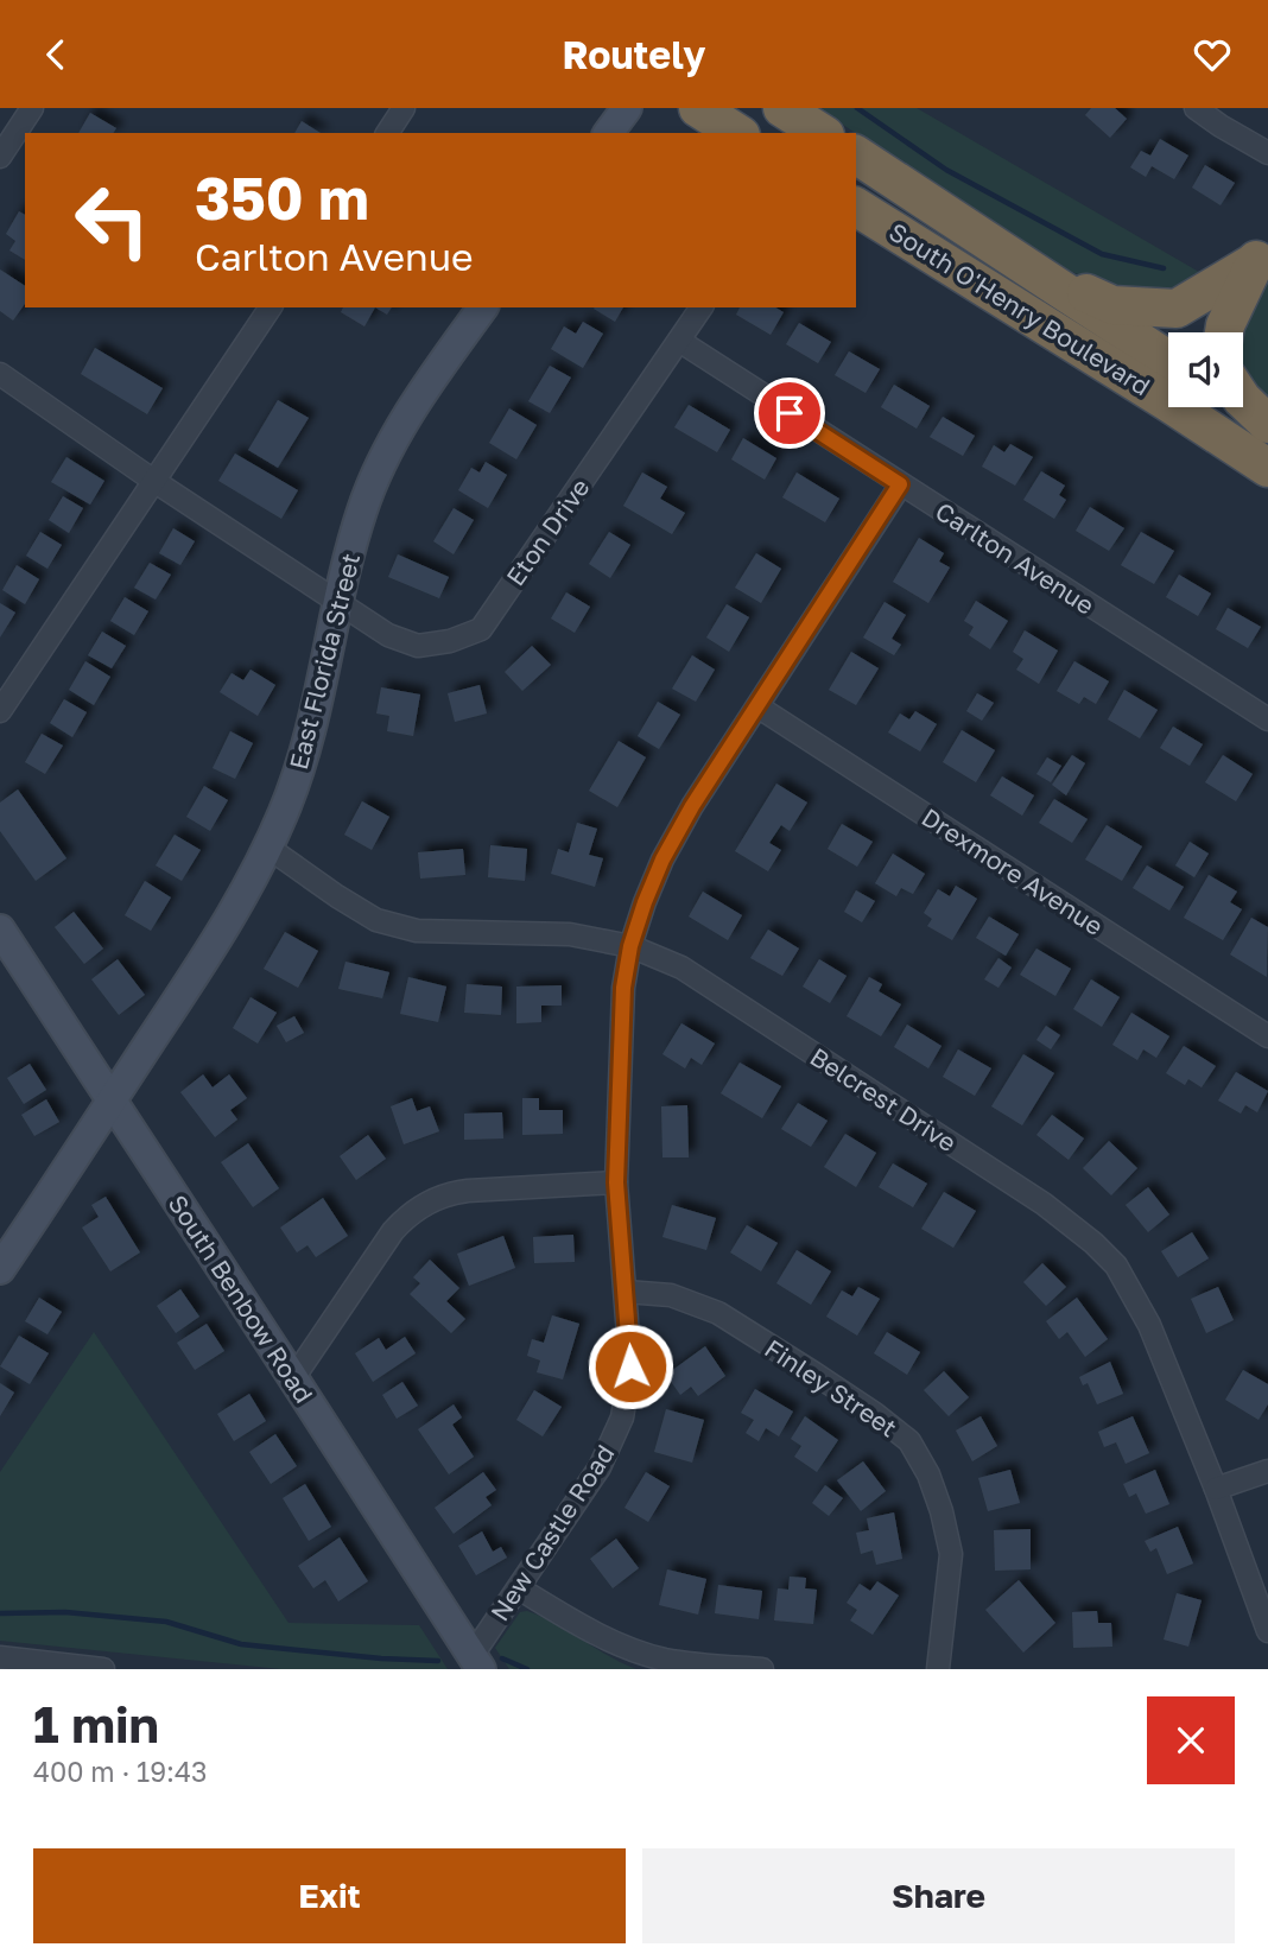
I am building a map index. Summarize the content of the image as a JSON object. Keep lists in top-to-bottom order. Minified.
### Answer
{"streets":{"highway":["South O'Henry Boulevard"],"main road":["East Florida Street","South Benbow Road"],"street":["Eton Drive","Carlton Avenue","Drexmore Avenue","Belcrest Drive","Finley Street","New Castle Road"]},"crossings":[["Eton Drive","Carlton Avenue"],["Eton Drive","East Florida Street"],["Carlton Avenue","New Castle Road"],["East Florida Street","Belcrest Drive"],["East Florida Street","South Benbow Road"],["Drexmore Avenue","New Castle Road"],["Belcrest Drive","New Castle Road"],["South Benbow Road","New Castle Road"],["Finley Street","New Castle Road"]],"page":{"header":"Routely","turn":["350 m","Carlton Avenue"],"heading":["1 min","400 m · 19:43"],"buttons":["Exit","Share"]}}
